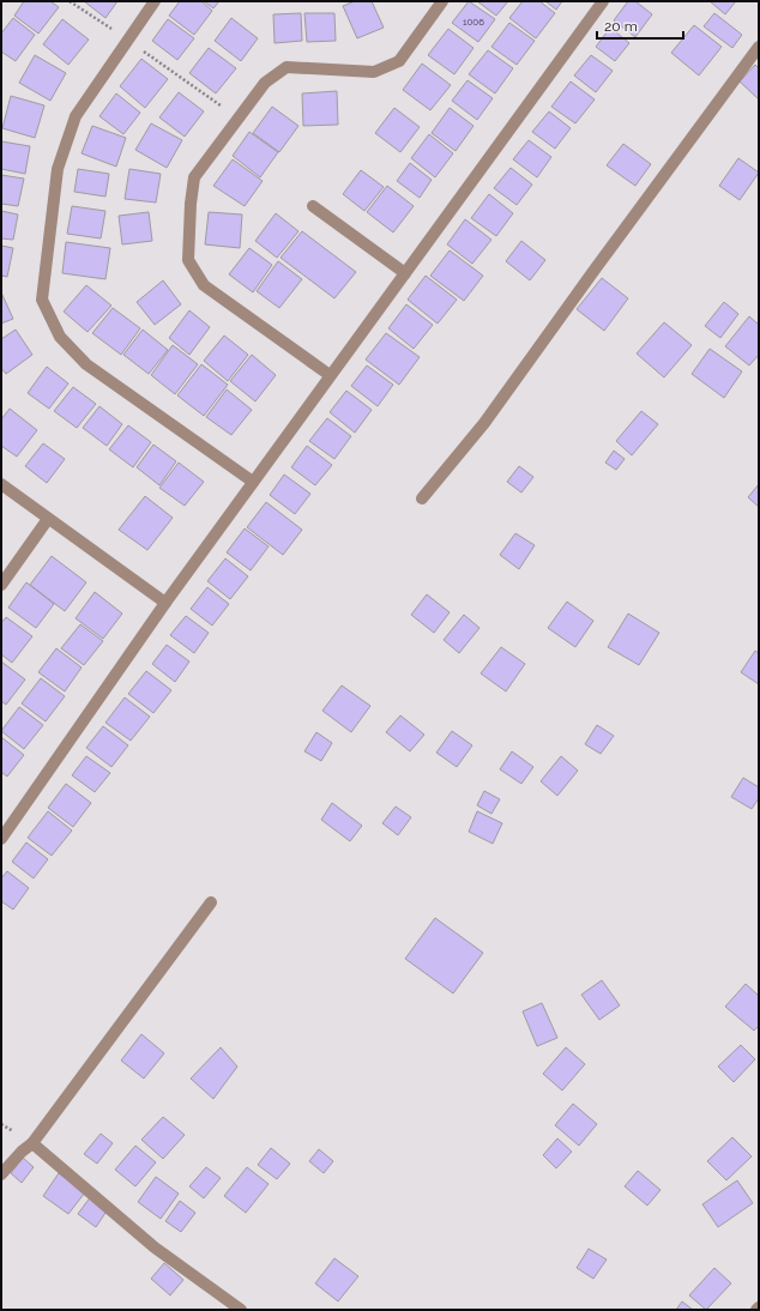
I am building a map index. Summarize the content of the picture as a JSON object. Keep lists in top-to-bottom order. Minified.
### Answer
{"house_numbers":["1006"],"scale_bar":"20 m"}
